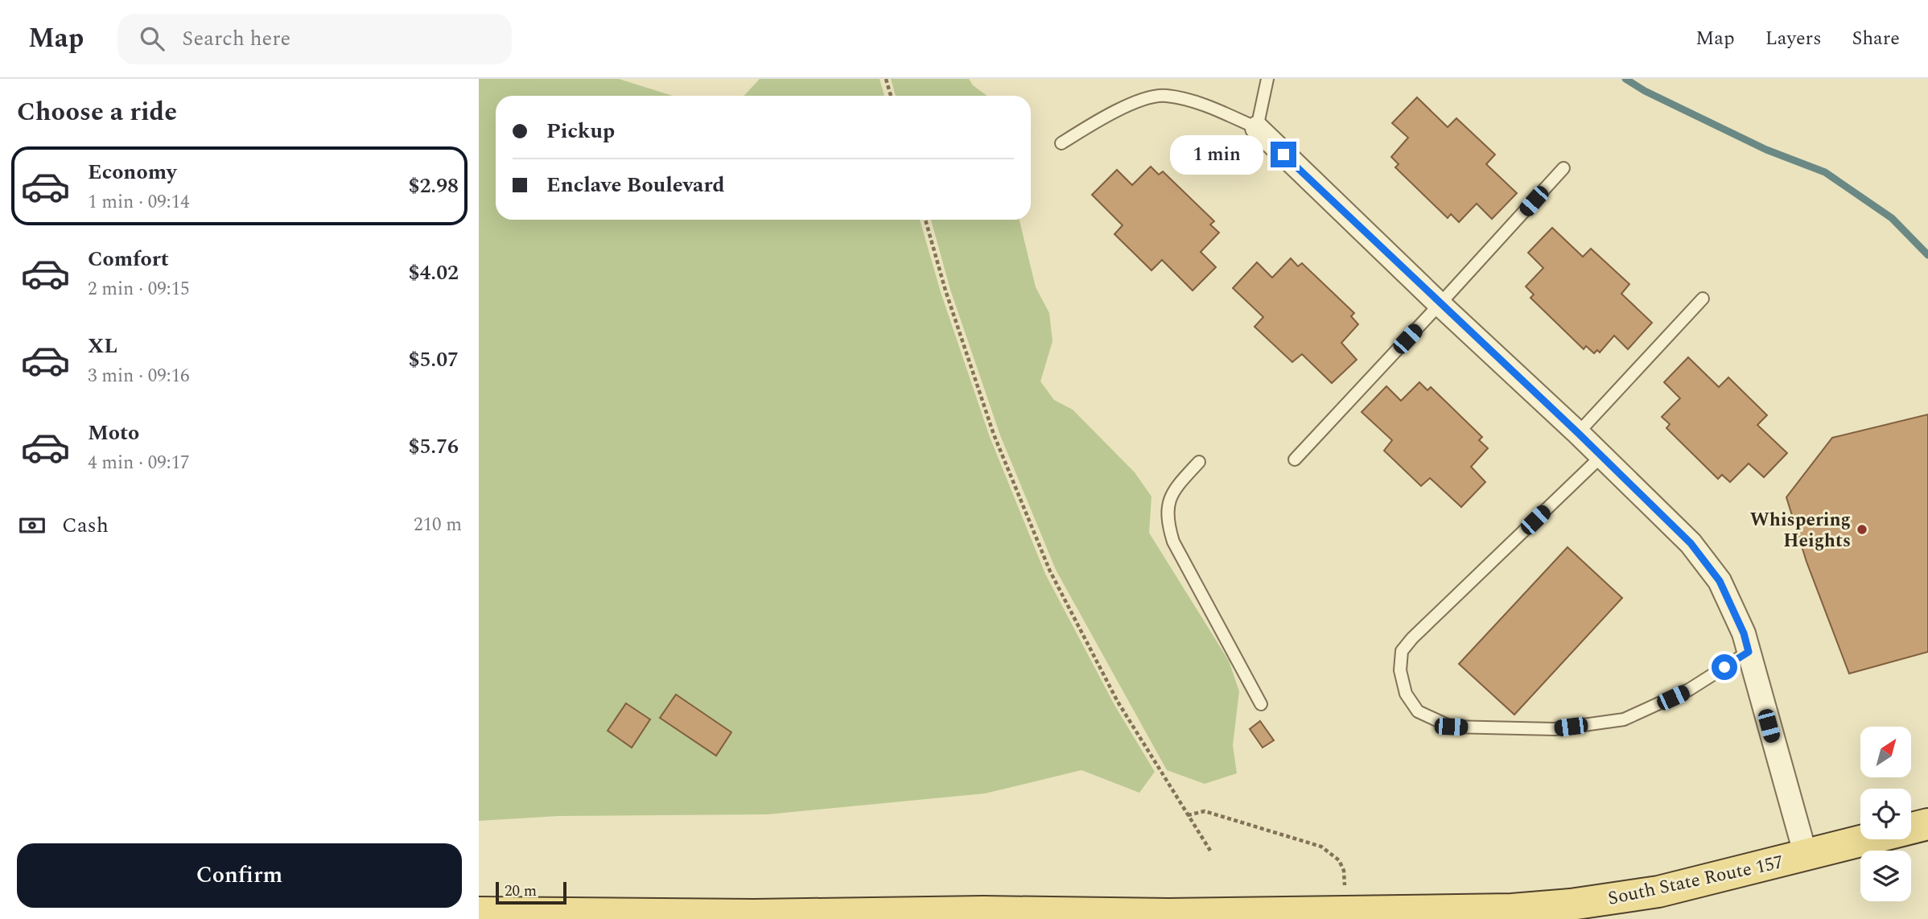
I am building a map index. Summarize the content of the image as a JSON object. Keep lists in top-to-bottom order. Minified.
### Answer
{"streets":{"main road":["South State Route 157"]},"places":["Whispering Heights"],"scale_bar":"20 m","north":"top right","page":{"header":"Map","search":"Search here","nav":["Map","Layers","Share"],"heading":"Choose a ride","banner":["Pickup","Enclave Boulevard"],"bubble":"1 min","list":[{"name":"Economy","note":"1 min · 09:14","value":"$2.98"},{"name":"Comfort","note":"2 min · 09:15","value":"$4.02"},{"name":"XL","note":"3 min · 09:16","value":"$5.07"},{"name":"Moto","note":"4 min · 09:17","value":"$5.76"}],"pay":["Cash","210 m"],"buttons":"Confirm","scale":"20 m"}}
